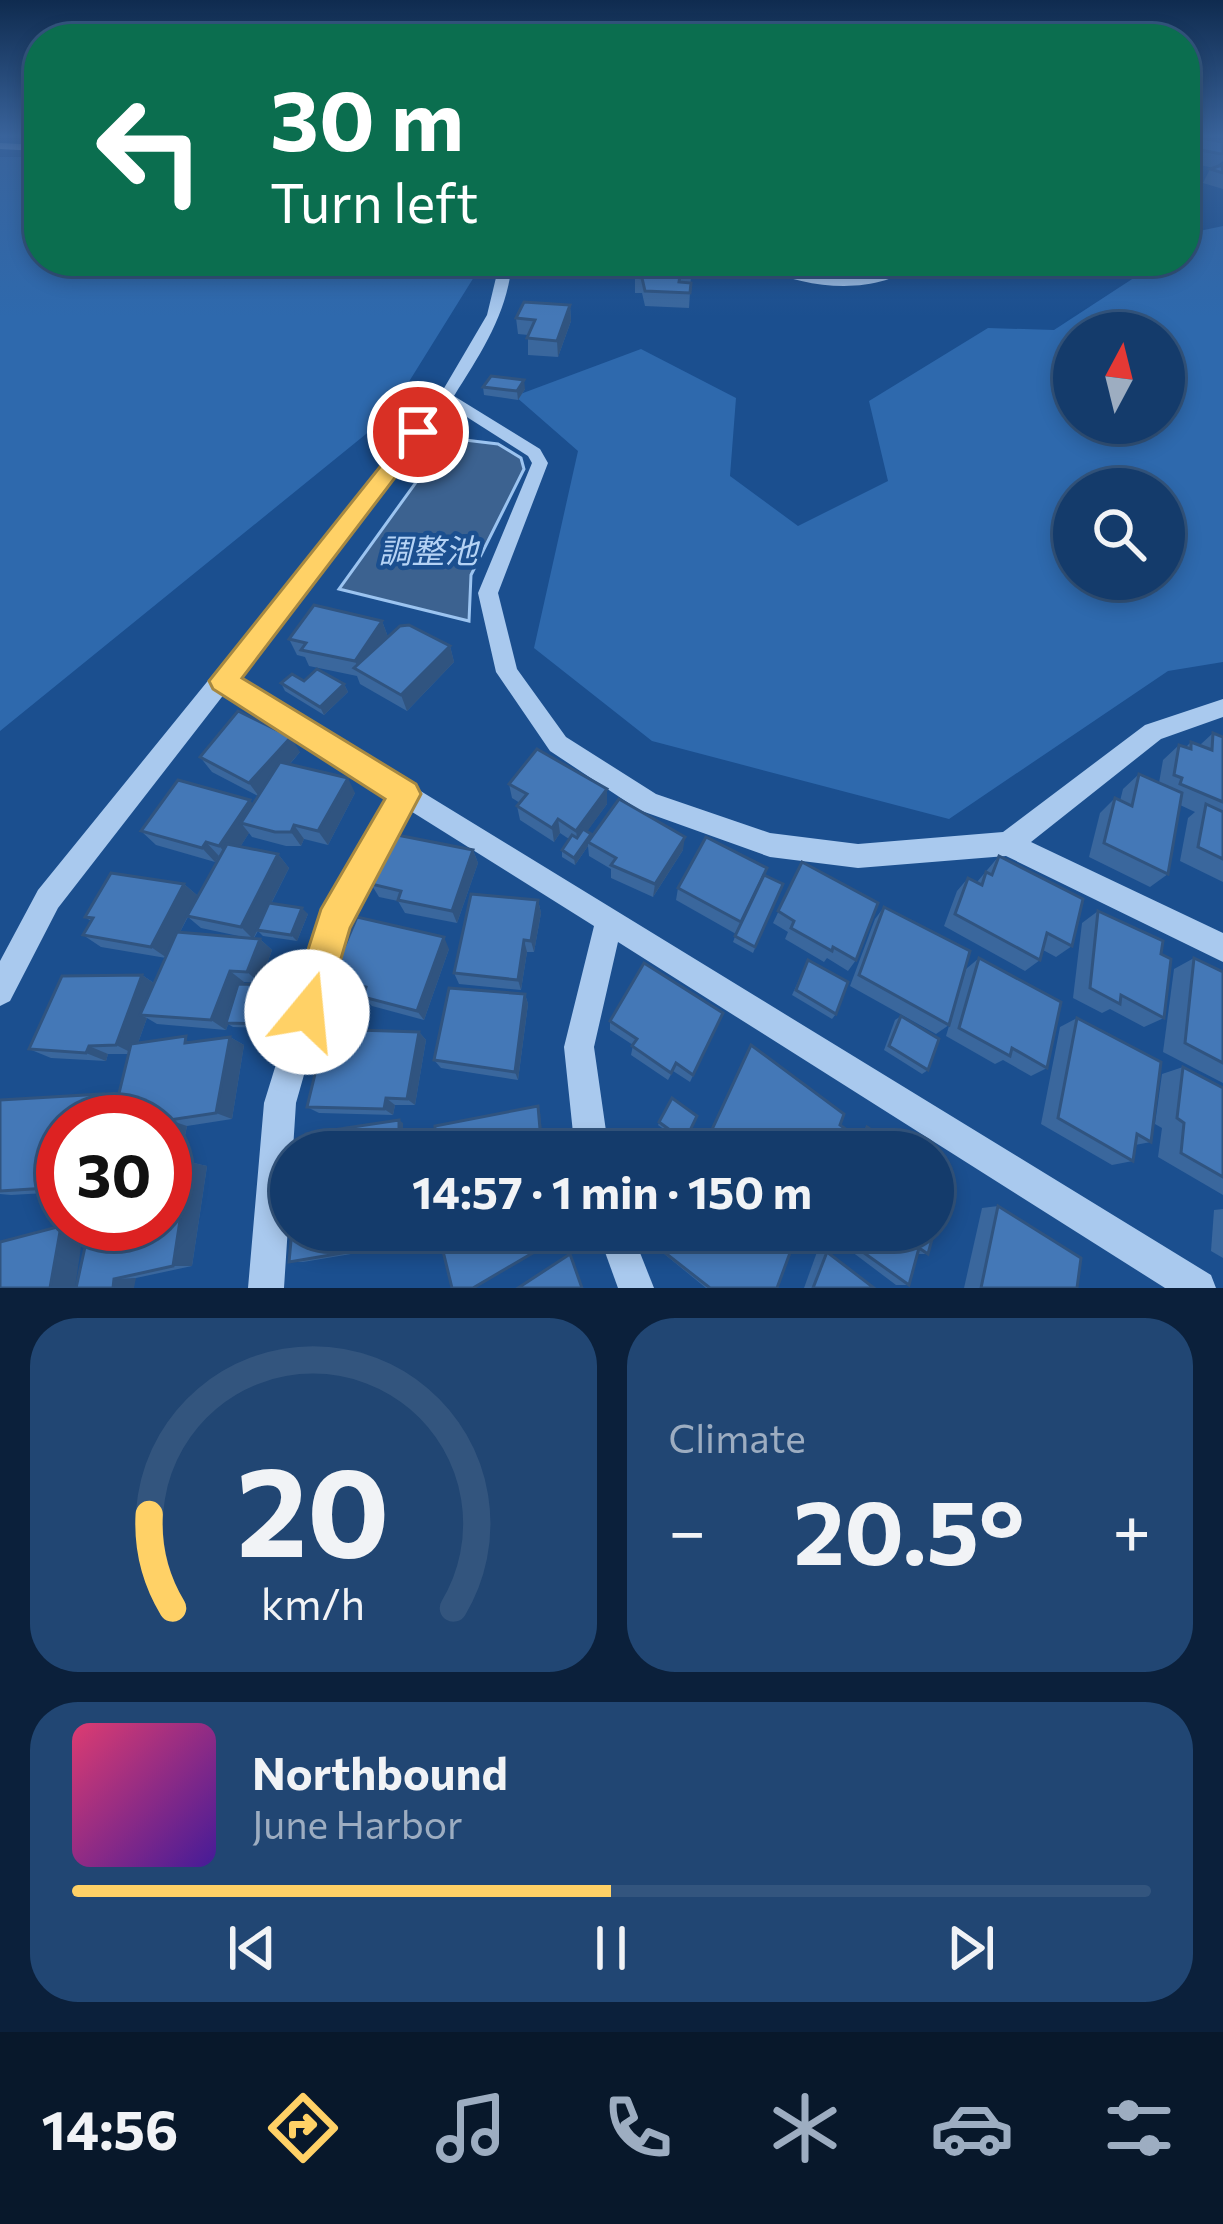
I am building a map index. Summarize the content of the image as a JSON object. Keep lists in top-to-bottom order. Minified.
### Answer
{"water":["調整池"],"north":"top","page":{"turn":["30 m","Turn left"],"limit":"30","trip":"14:57 · 1 min · 150 m","tile":"Climate","heat":["−","20.5°","+"],"song":["Northbound","June Harbor"],"tabs":"14:56","gauge":["20","km/h"]}}
